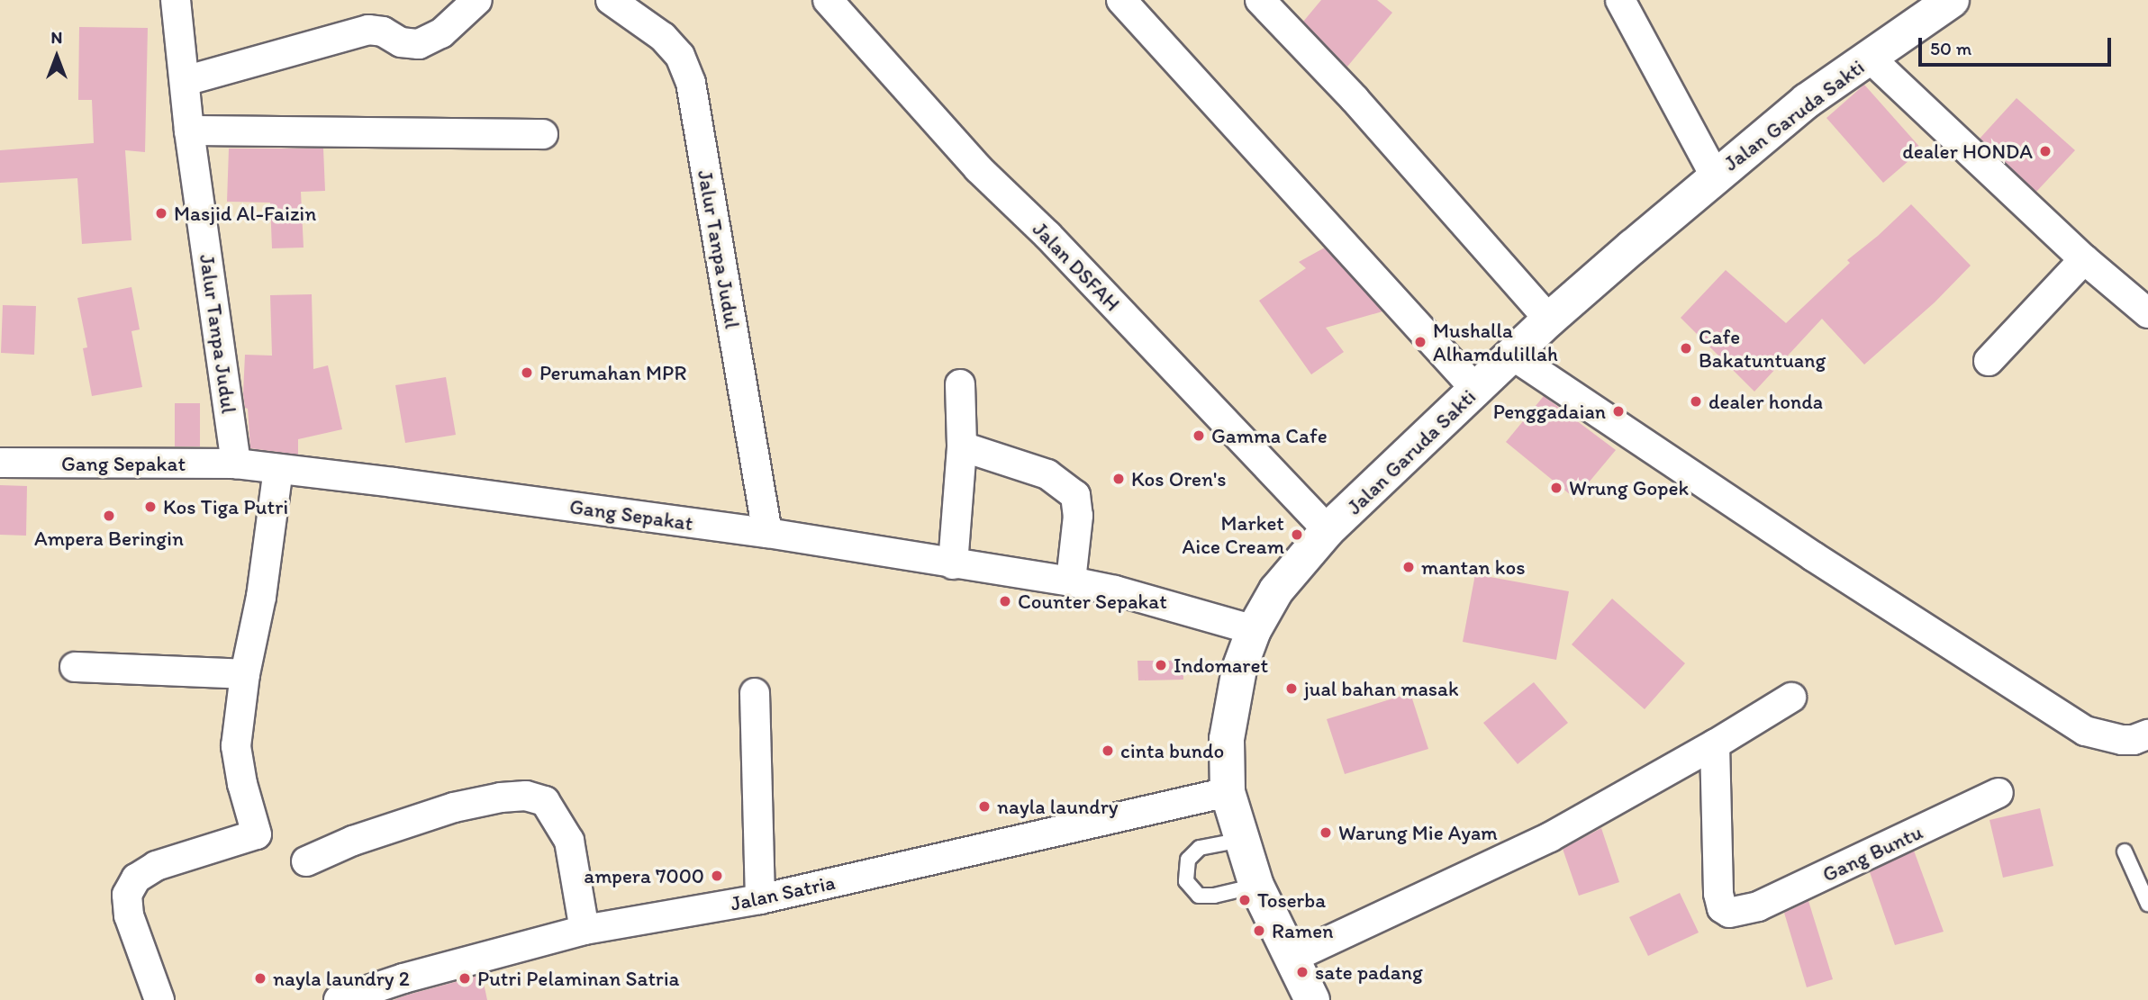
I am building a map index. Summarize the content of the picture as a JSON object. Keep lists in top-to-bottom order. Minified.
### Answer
{"streets":{"highway":["Jalan Garuda Sakti"],"street":["Jalur Tanpa Judul","Jalan DSFAH","Gang Sepakat","Gang Buntu","Jalan Satria"]},"crossings":[["Jalan Garuda Sakti","Jalan DSFAH"],["Jalan Garuda Sakti","Gang Sepakat"],["Jalan Garuda Sakti","Jalan Satria"],["Jalur Tanpa Judul","Gang Sepakat"]],"places":["dealer HONDA","Masjid Al-Faizin","Mushalla Alhamdulillah","Cafe Bakatuntuang","Perumahan MPR","dealer honda","Penggadaian","Gamma Cafe","Kos Oren's","Wrung Gopek","Kos Tiga Putri","Ampera Beringin","Market Aice Cream","mantan kos","Counter Sepakat","Indomaret","jual bahan masak","cinta bundo","nayla laundry","Warung Mie Ayam","ampera 7000","Toserba","Ramen","sate padang","nayla laundry 2","Putri Pelaminan Satria"],"scale_bar":"50 m","north":"top"}
